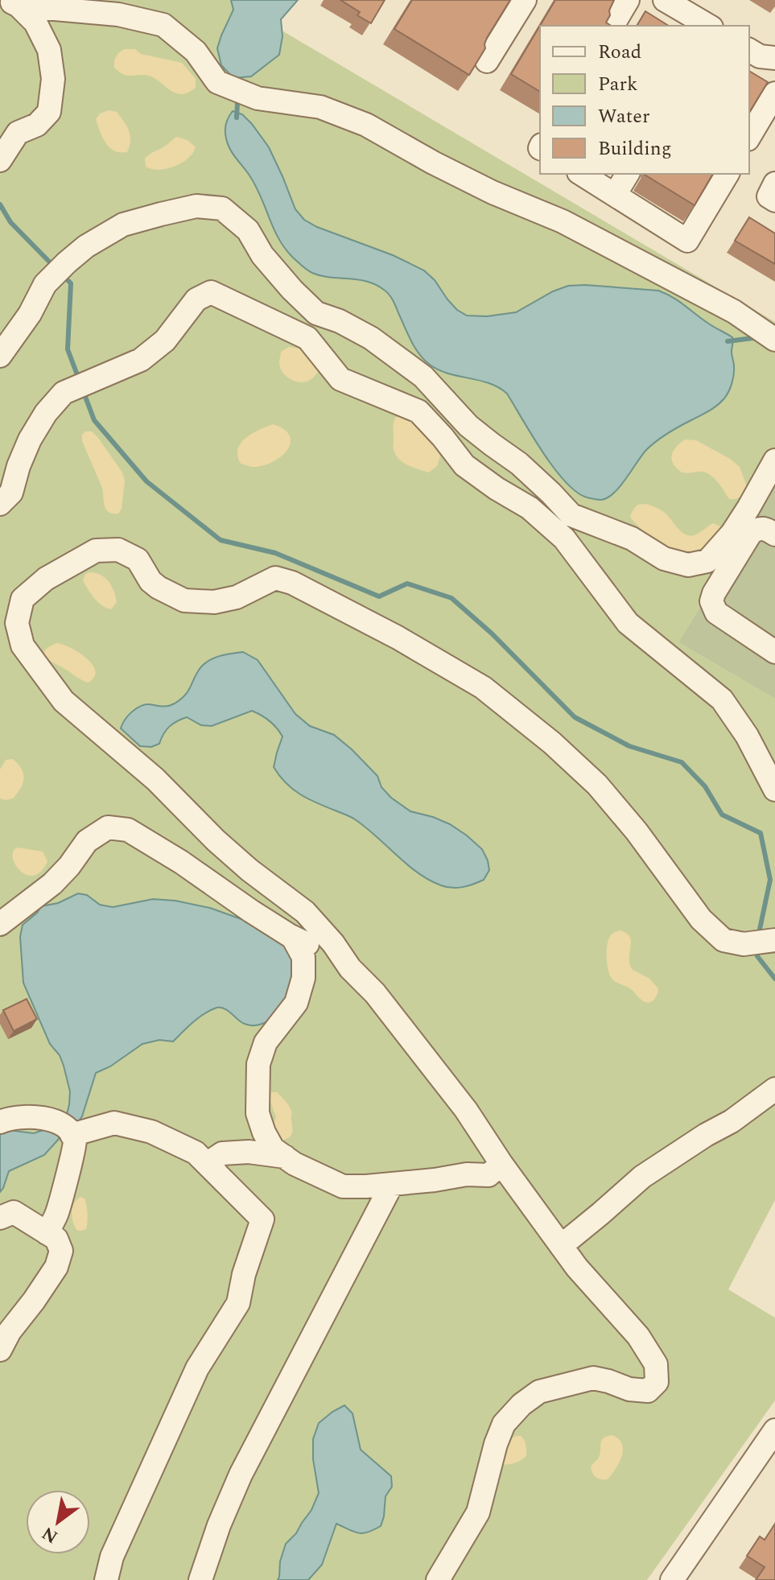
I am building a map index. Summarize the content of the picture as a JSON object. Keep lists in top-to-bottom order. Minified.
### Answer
{"legend":["Road","Park","Water","Building"],"north":"bottom left"}
